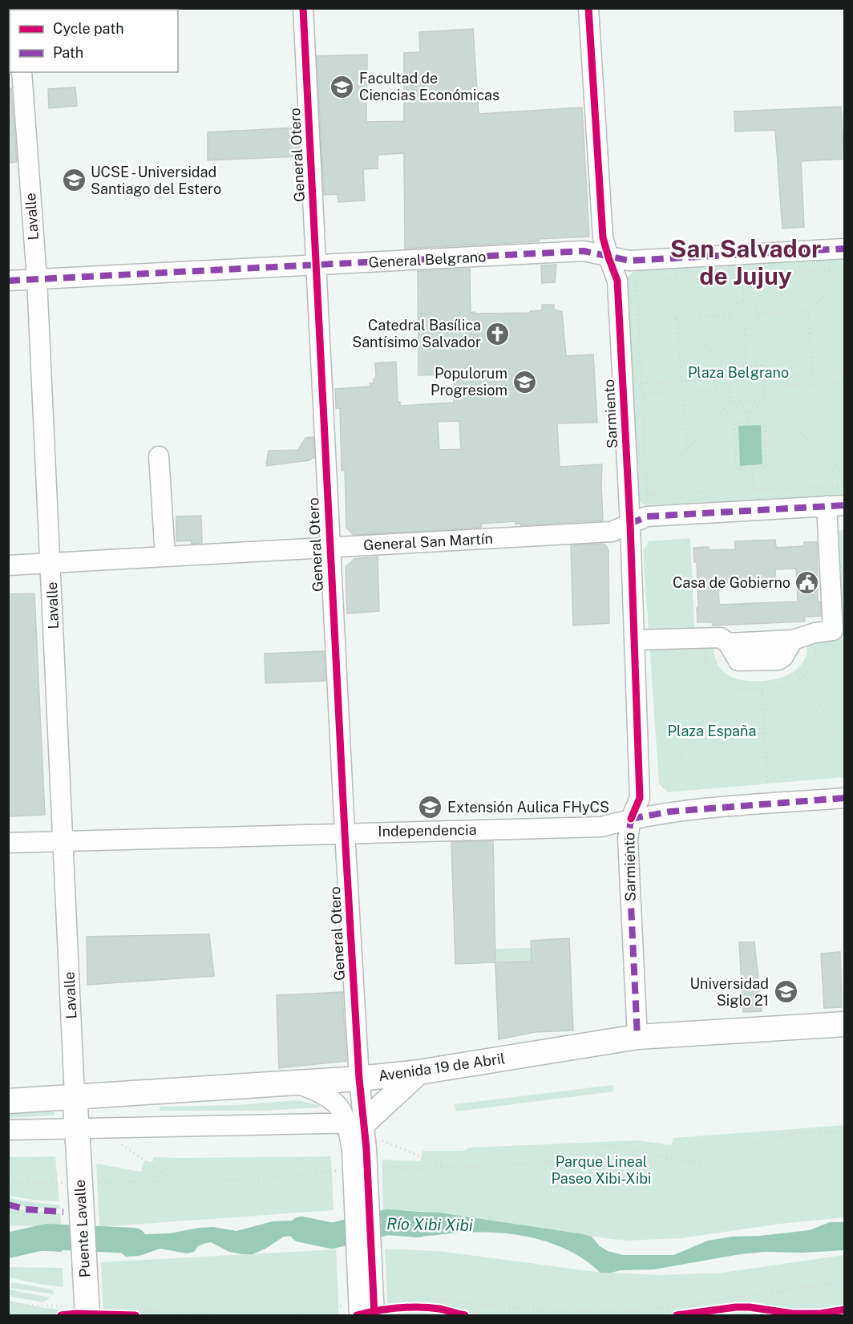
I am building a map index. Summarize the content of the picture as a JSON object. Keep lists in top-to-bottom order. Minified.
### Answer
{"streets":{"main road":["Lavalle","Avenida 19 de Abril","Puente Lavalle"],"street":["General Otero","General Belgrano","Sarmiento","General San Martín","Independencia"]},"crossings":[["General Otero","General Belgrano"],["General Otero","General San Martín"],["General Otero","Independencia"],["General Otero","Avenida 19 de Abril"],["Lavalle","General Belgrano"],["Lavalle","General San Martín"],["Lavalle","Independencia"],["Lavalle","Avenida 19 de Abril"],["Lavalle","Puente Lavalle"],["General Belgrano","Sarmiento"],["Sarmiento","General San Martín"],["Sarmiento","Independencia"],["Sarmiento","Avenida 19 de Abril"]],"districts":["San Salvador de Jujuy"],"water":["Río Xibi Xibi"],"parks":["Plaza Belgrano","Plaza España","Parque Lineal Paseo Xibi-Xibi"],"places":{"school or university":["Facultad de Ciencias Económicas","UCSE - Universidad Santiago del Estero","Populorum Progresiom","Extensión Aulica FHyCS","Universidad Siglo 21"],"church":["Catedral Basílica Santísimo Salvador"],"public building":["Casa de Gobierno"]},"legend":["Cycle path","Path"]}
